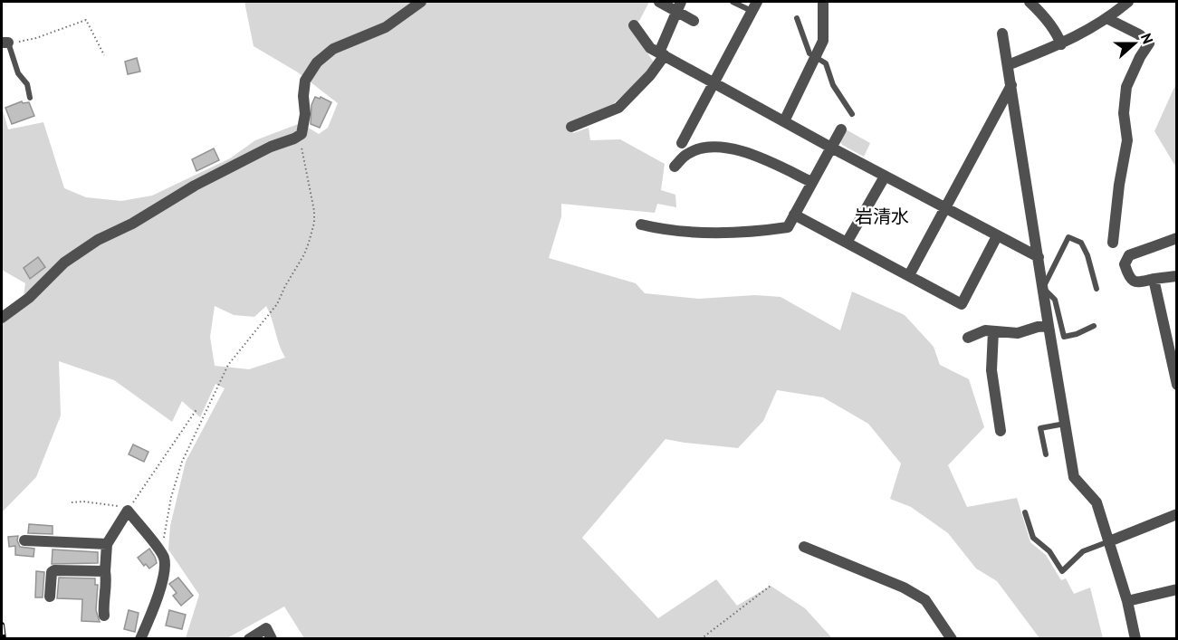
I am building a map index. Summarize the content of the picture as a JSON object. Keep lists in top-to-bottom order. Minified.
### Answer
{"districts":["岩清水"],"north":"right"}
